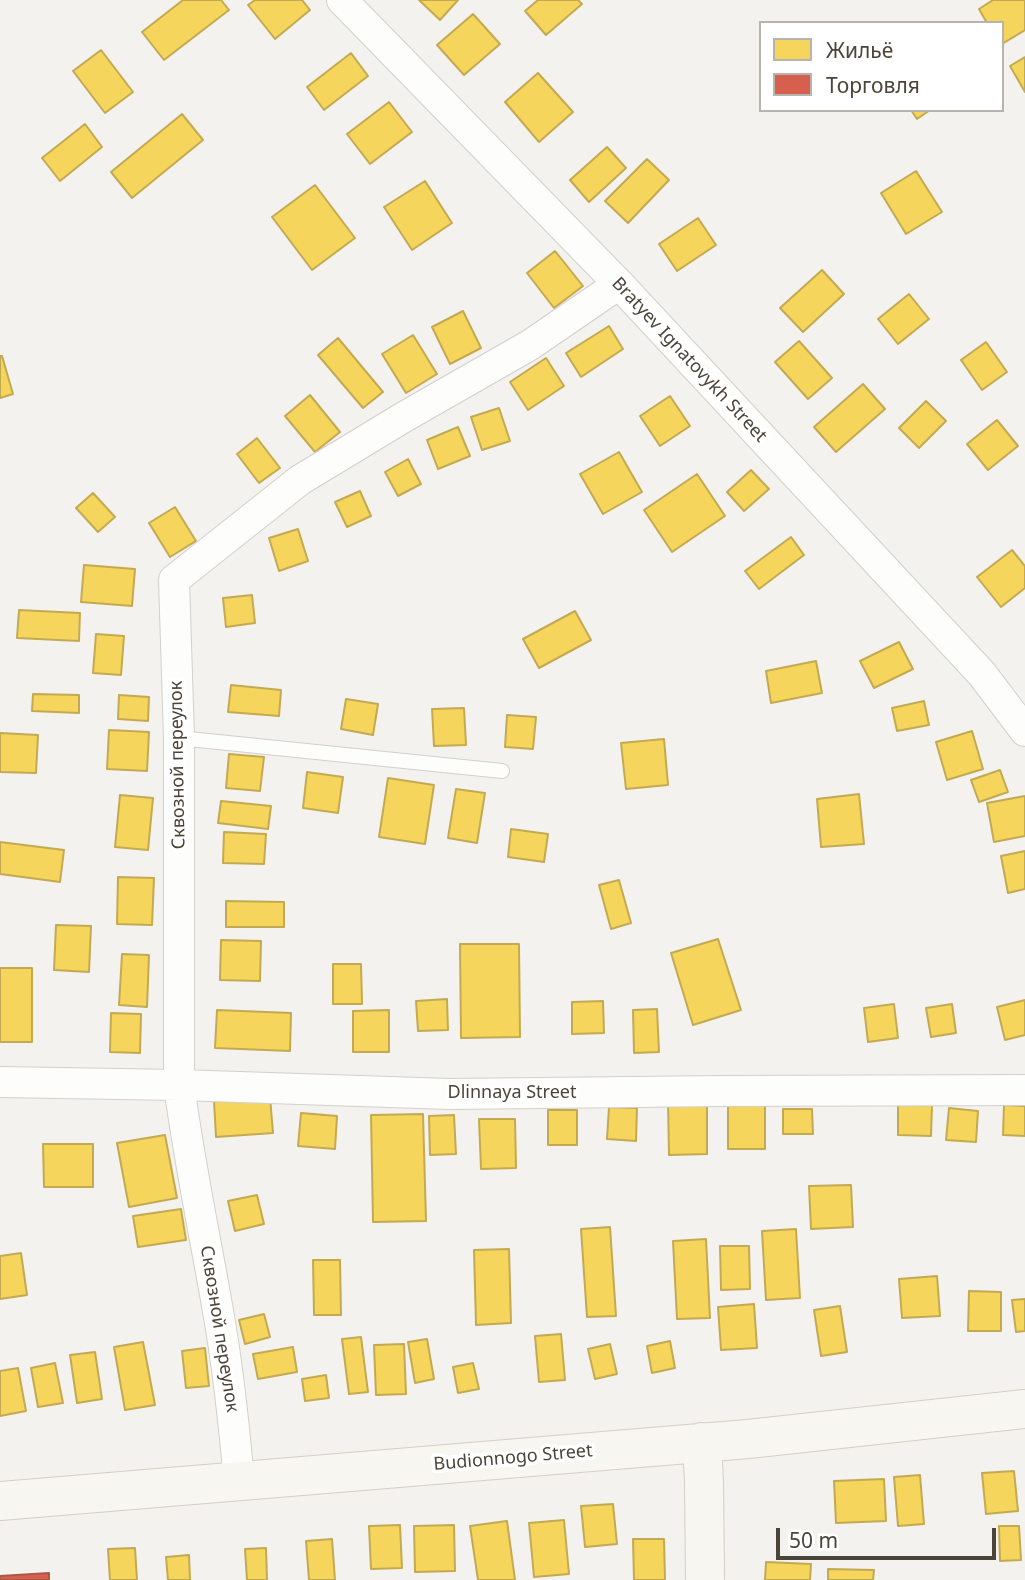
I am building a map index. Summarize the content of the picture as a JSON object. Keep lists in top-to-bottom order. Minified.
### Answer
{"streets":{"street":["Bratyev Ignatovykh Street","Сквозной переулок","Dlinnaya Street","Budionnogo Street"]},"crossings":[["Bratyev Ignatovykh Street","Сквозной переулок"],["Сквозной переулок","Dlinnaya Street"],["Сквозной переулок","Budionnogo Street"]],"legend":["Жильё","Торговля"],"scale_bar":"50 m"}
